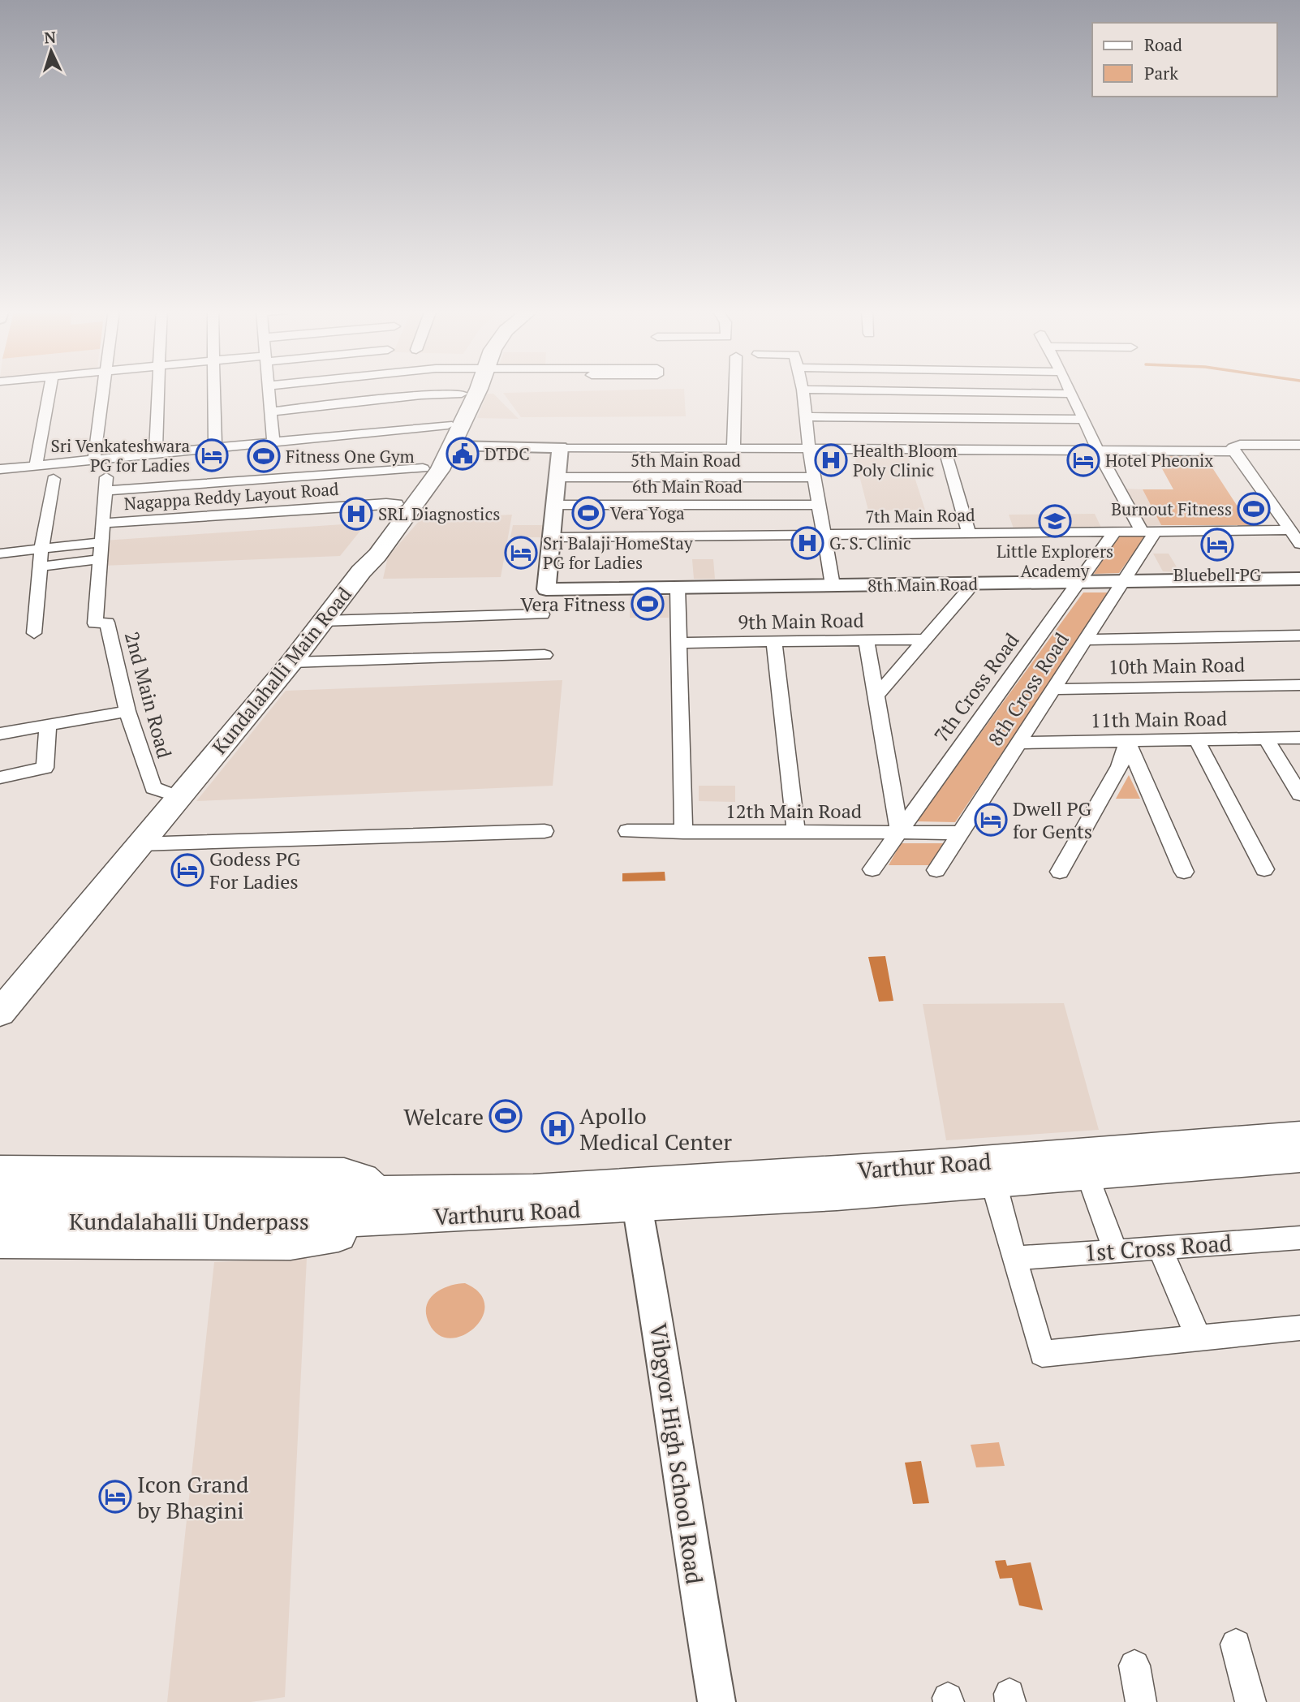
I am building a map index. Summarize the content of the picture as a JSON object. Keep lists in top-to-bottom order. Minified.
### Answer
{"streets":{"main road":["Kundalahalli Main Road","Varthur Road","Varthuru Road","Kundalahalli Underpass"],"street":["5th Main Road","6th Main Road","Nagappa Reddy Layout Road","7th Main Road","8th Main Road","9th Main Road","10th Main Road","7th Cross Road","8th Cross Road","2nd Main Road","11th Main Road","12th Main Road","1st Cross Road","Vibgyor High School Road"]},"crossings":[["Nagappa Reddy Layout Road","Kundalahalli Main Road"],["Nagappa Reddy Layout Road","2nd Main Road"],["7th Main Road","8th Main Road"],["7th Main Road","7th Cross Road"],["7th Main Road","8th Cross Road"],["8th Main Road","7th Cross Road"],["8th Main Road","8th Cross Road"],["10th Main Road","8th Cross Road"],["Kundalahalli Main Road","2nd Main Road"],["7th Cross Road","12th Main Road"],["8th Cross Road","11th Main Road"],["8th Cross Road","12th Main Road"],["Varthur Road","Varthuru Road"],["Varthur Road","Vibgyor High School Road"],["Varthuru Road","Kundalahalli Underpass"],["Varthuru Road","Vibgyor High School Road"]],"places":{"public building":["DTDC"],"hotel":["Sri Venkateshwara PG for Ladies","Hotel Pheonix","Bluebell PG","Sri Balaji HomeStay PG for Ladies","Dwell PG for Gents","Godess PG For Ladies","Icon Grand by Bhagini"],"sports":["Fitness One Gym","Burnout Fitness","Vera Yoga","Vera Fitness","Welcare"],"hospital":["Health Bloom Poly Clinic","SRL Diagnostics","G. S. Clinic","Apollo Medical Center"],"school or university":["Little Explorers Academy"]},"legend":["Road","Park"],"north":"top"}
